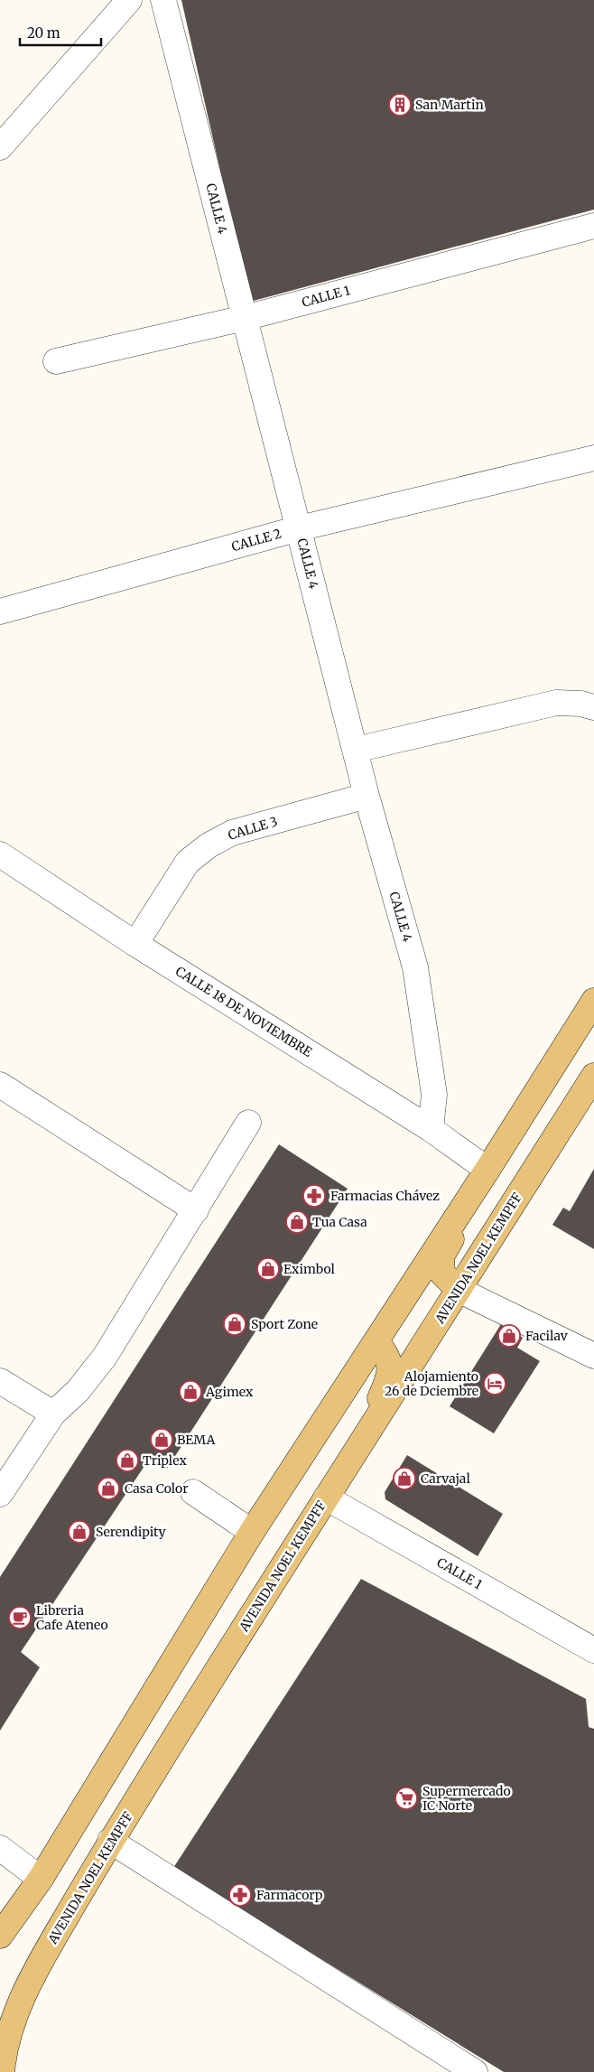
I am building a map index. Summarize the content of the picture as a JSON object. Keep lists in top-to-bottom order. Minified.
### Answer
{"streets":{"main road":["AVENIDA NOEL KEMPFF"],"street":["CALLE 4","CALLE 1","CALLE 2","CALLE 3","CALLE 18 DE NOVIEMBRE"]},"crossings":[["CALLE 4","CALLE 1"],["CALLE 4","CALLE 2"],["CALLE 4","CALLE 3"],["CALLE 4","CALLE 18 DE NOVIEMBRE"],["CALLE 1","AVENIDA NOEL KEMPFF"],["CALLE 3","CALLE 18 DE NOVIEMBRE"]],"places":{"building":["San Martin"],"pharmacy":["Farmacias Chávez","Farmacorp"],"shop":["Tua Casa","Eximbol","Sport Zone","Facilav","Agimex","BEMA","Triplex","Carvajal","Casa Color","Serendipity"],"hotel":["Alojamiento 26 de Dciembre"],"cafe":["Libreria Cafe Ateneo"],"supermarket":["Supermercado IC Norte"]},"scale_bar":"20 m"}
